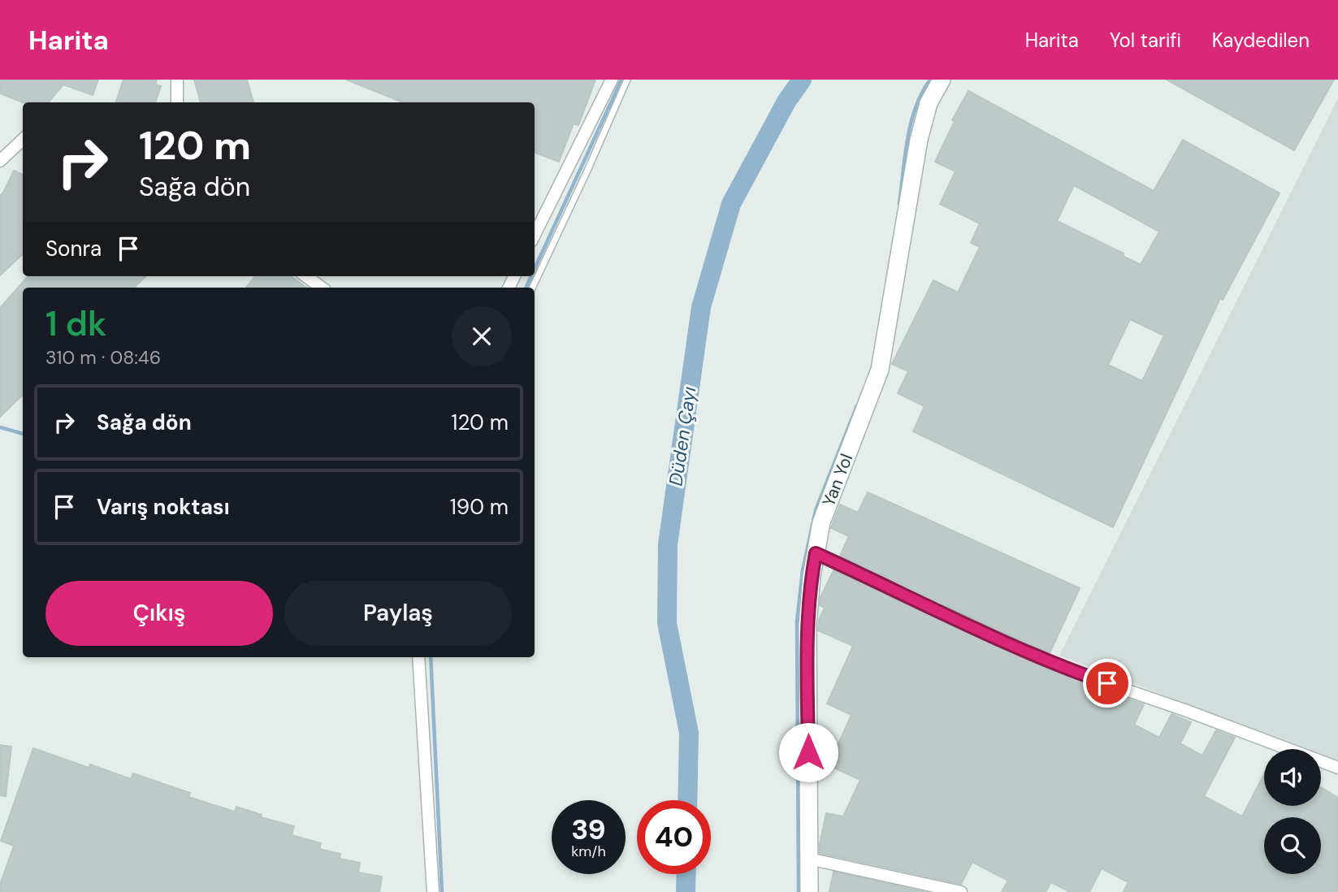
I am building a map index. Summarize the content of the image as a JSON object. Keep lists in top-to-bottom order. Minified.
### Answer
{"streets":{"street":["Yan Yol"]},"water":["Düden Çayı"],"page":{"header":"Harita","nav":["Harita","Yol tarifi","Kaydedilen"],"turn":["120 m","Sağa dön"],"then":"Sonra","heading":["1 dk","310 m · 08:46"],"list":[{"name":"Sağa dön","value":"120 m"},{"name":"Varış noktası","value":"190 m"}],"buttons":["Çıkış","Paylaş"],"speed":"39 km/h","limit":"40"}}
